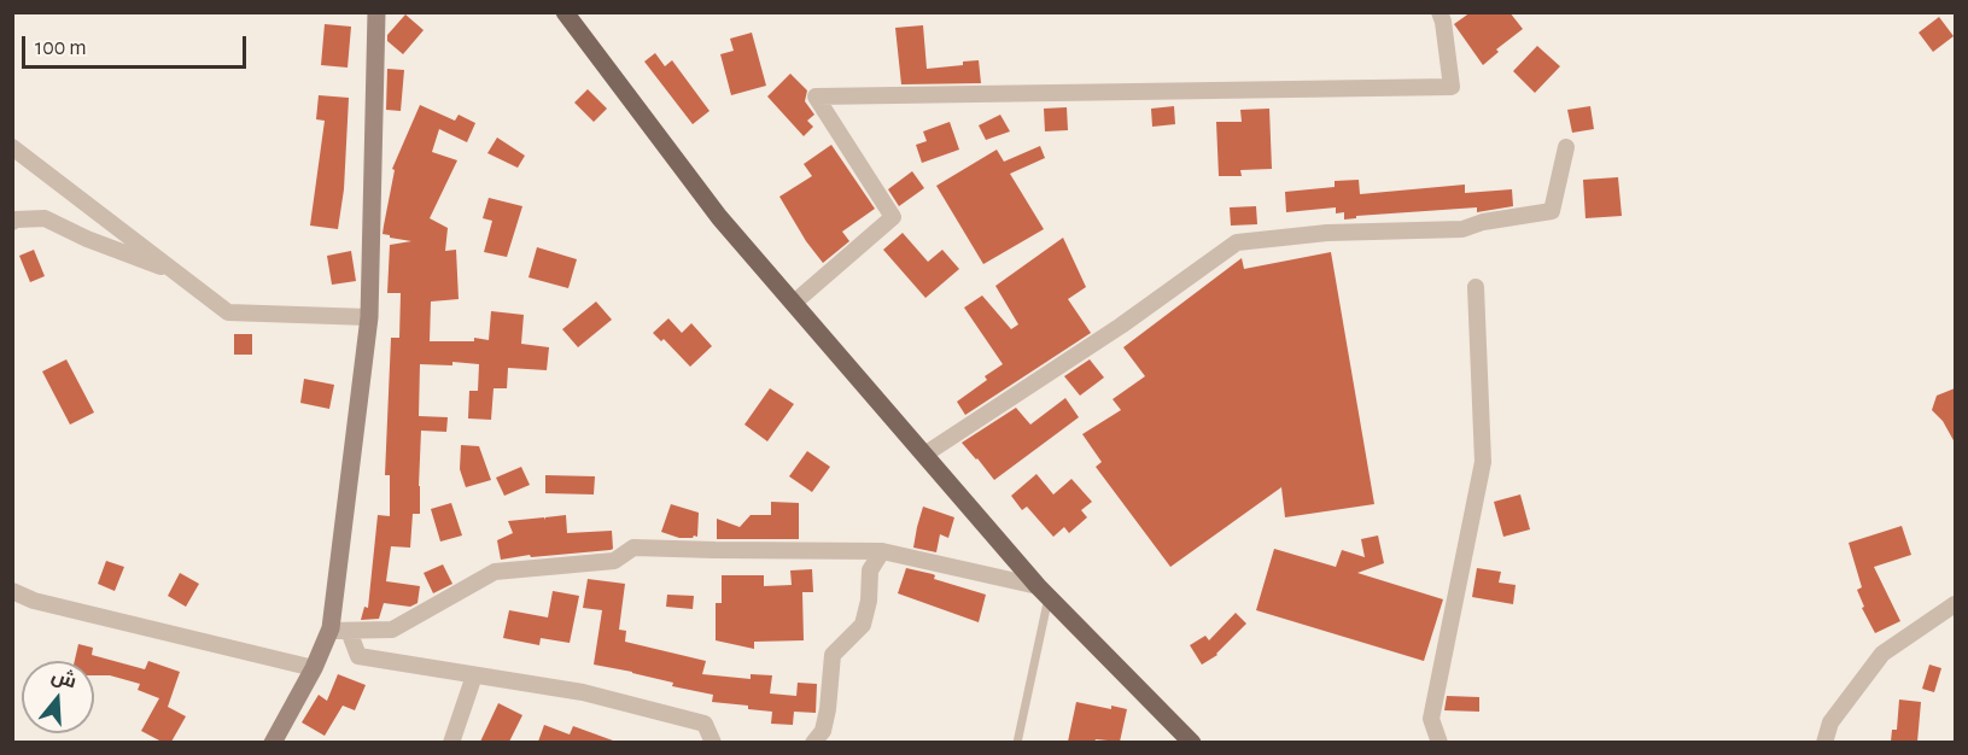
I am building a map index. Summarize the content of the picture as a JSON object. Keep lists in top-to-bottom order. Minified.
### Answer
{"scale_bar":"100 m","north":"top"}
